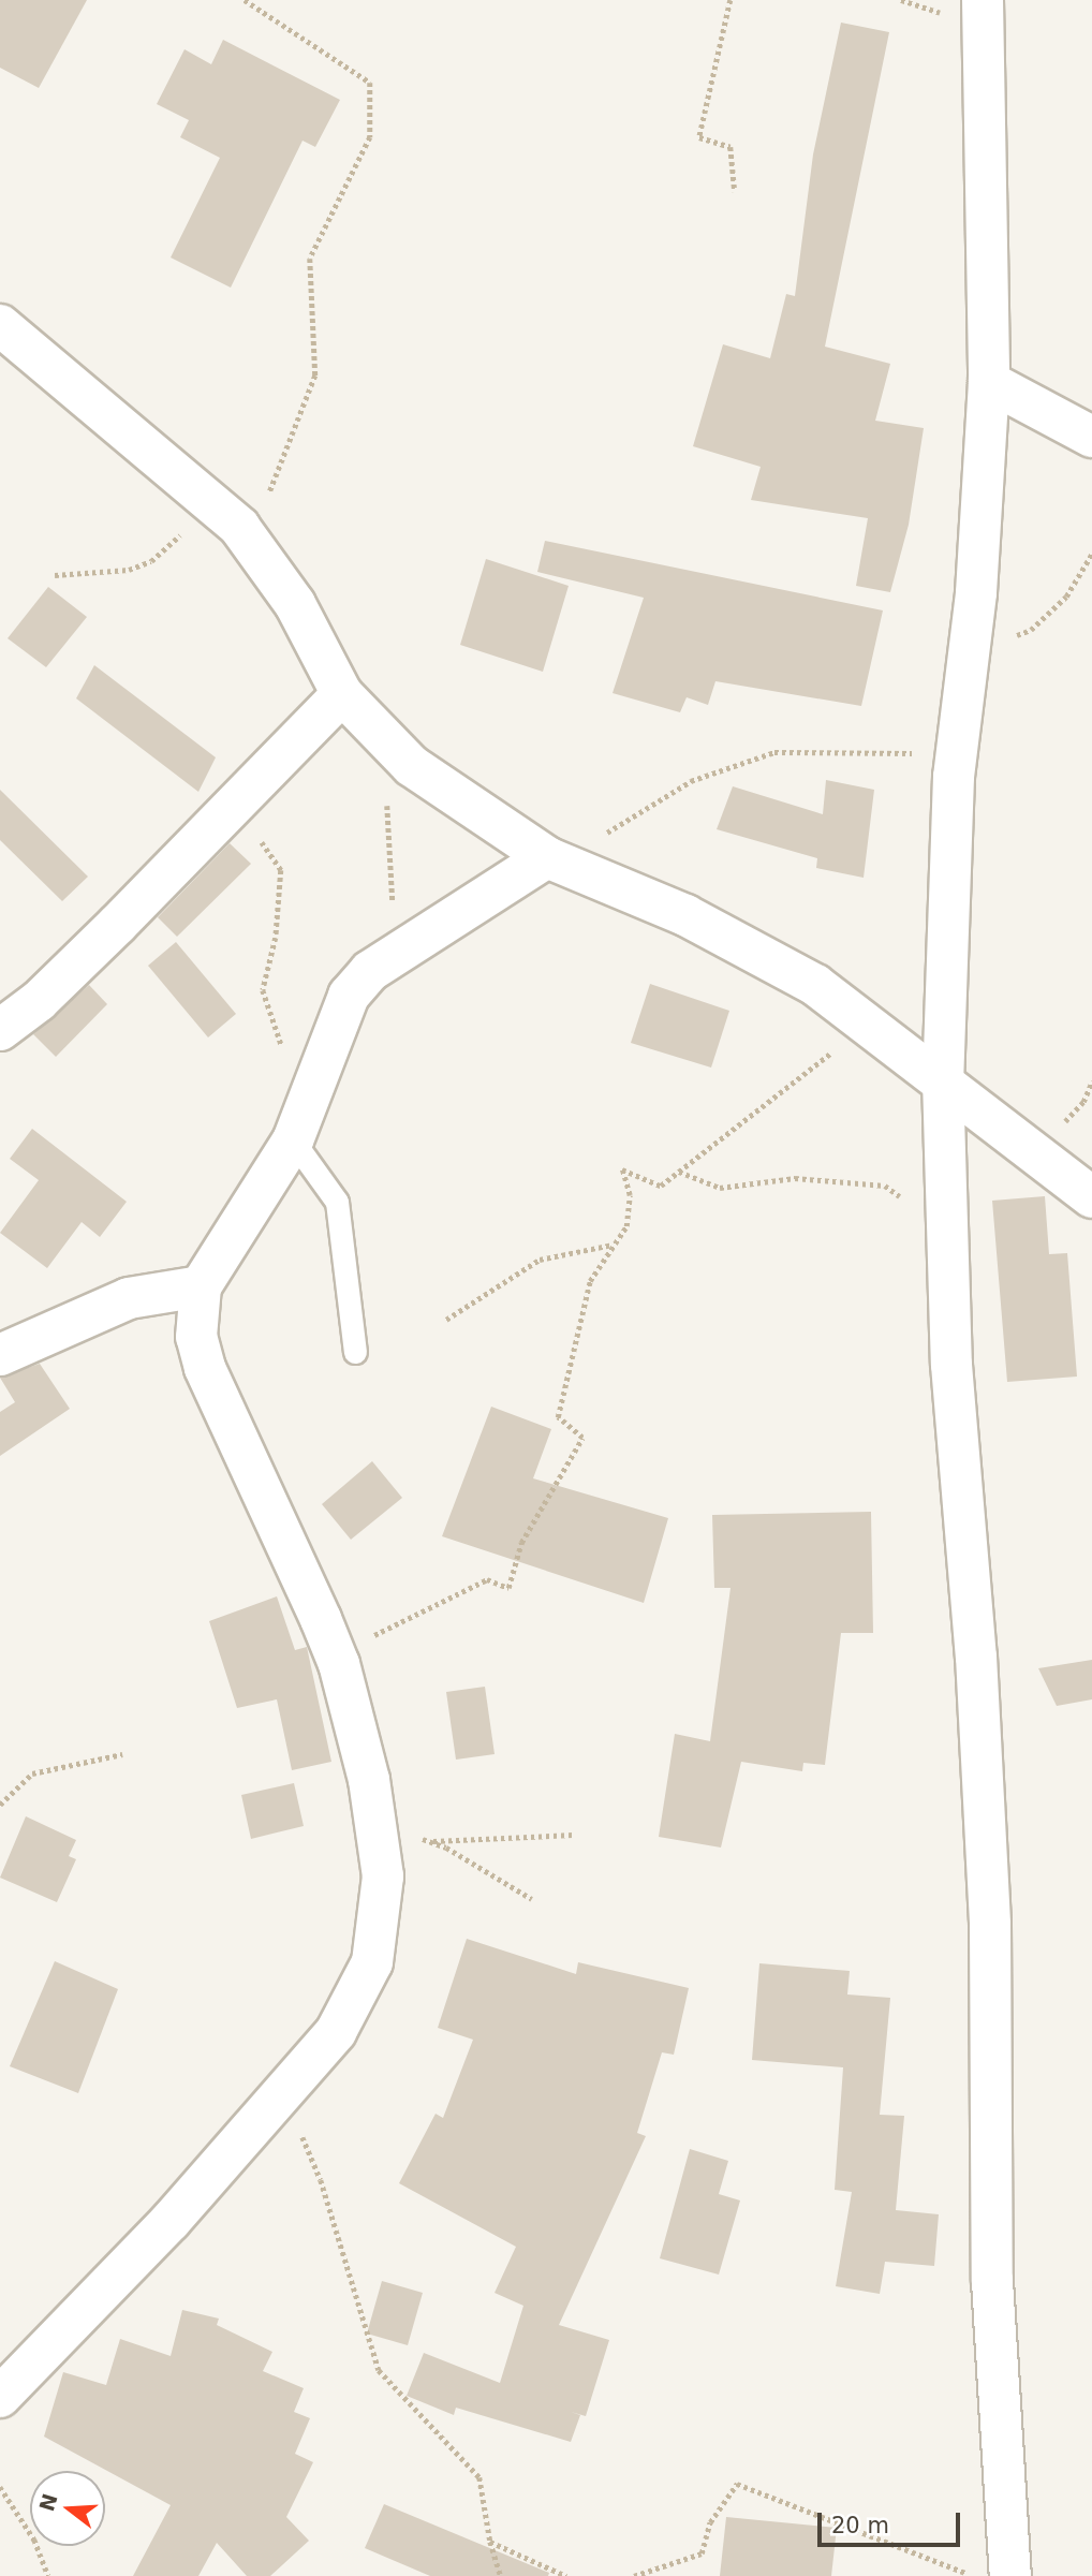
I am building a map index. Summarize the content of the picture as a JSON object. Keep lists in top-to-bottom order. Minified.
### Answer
{"scale_bar":"20 m","north":"left"}
